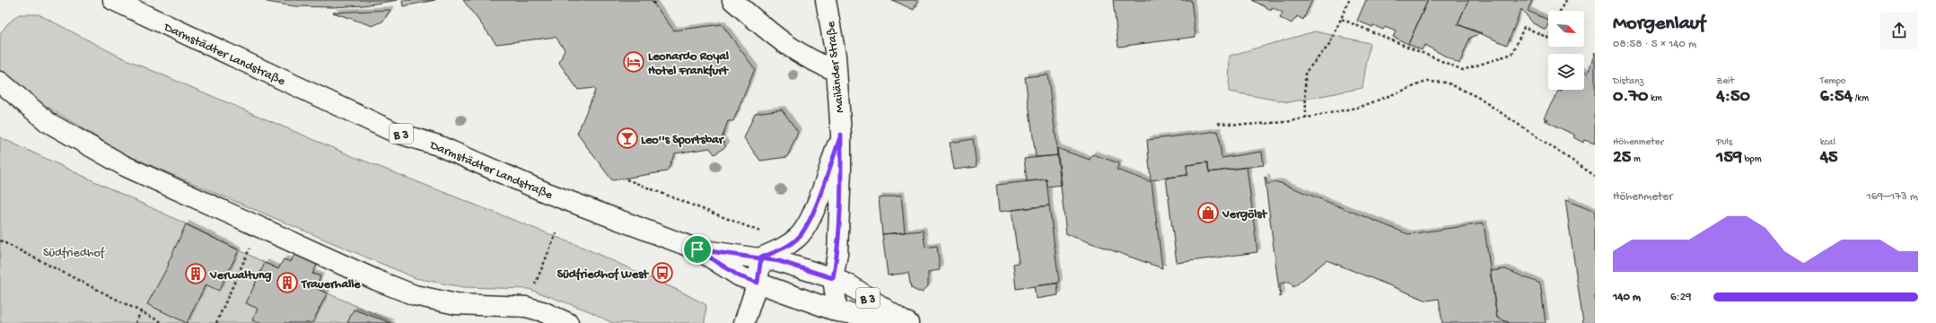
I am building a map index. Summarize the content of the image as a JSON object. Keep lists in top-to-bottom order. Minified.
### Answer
{"streets":{"main road":["Darmstädter Landstraße","Mailänder Straße","B 3"]},"crossings":[["Darmstädter Landstraße","Mailänder Straße"]],"parks":["Südfriedhof"],"places":{"hotel":["Leonardo Royal Hotel Frankfurt"],"bar":["Leo''s Sportsbar"],"shop":["Vergölst"],"bus stop":["Südfriedhof West"],"building":["Verwaltung","Trauerhalle"]},"north":"bottom right","page":{"heading":["Morgenlauf","08:58 · 5 × 140 m"],"stats":[["Distanz","0.70 km"],["Zeit","4:50"],["Tempo","6:54 /km"],["Höhenmeter","25 m"],["Puls","159 bpm"],["kcal","45"]],"chart":["Höhenmeter","169–173 m"],"list":[{"name":"140 m","note":"6:29"}]}}
